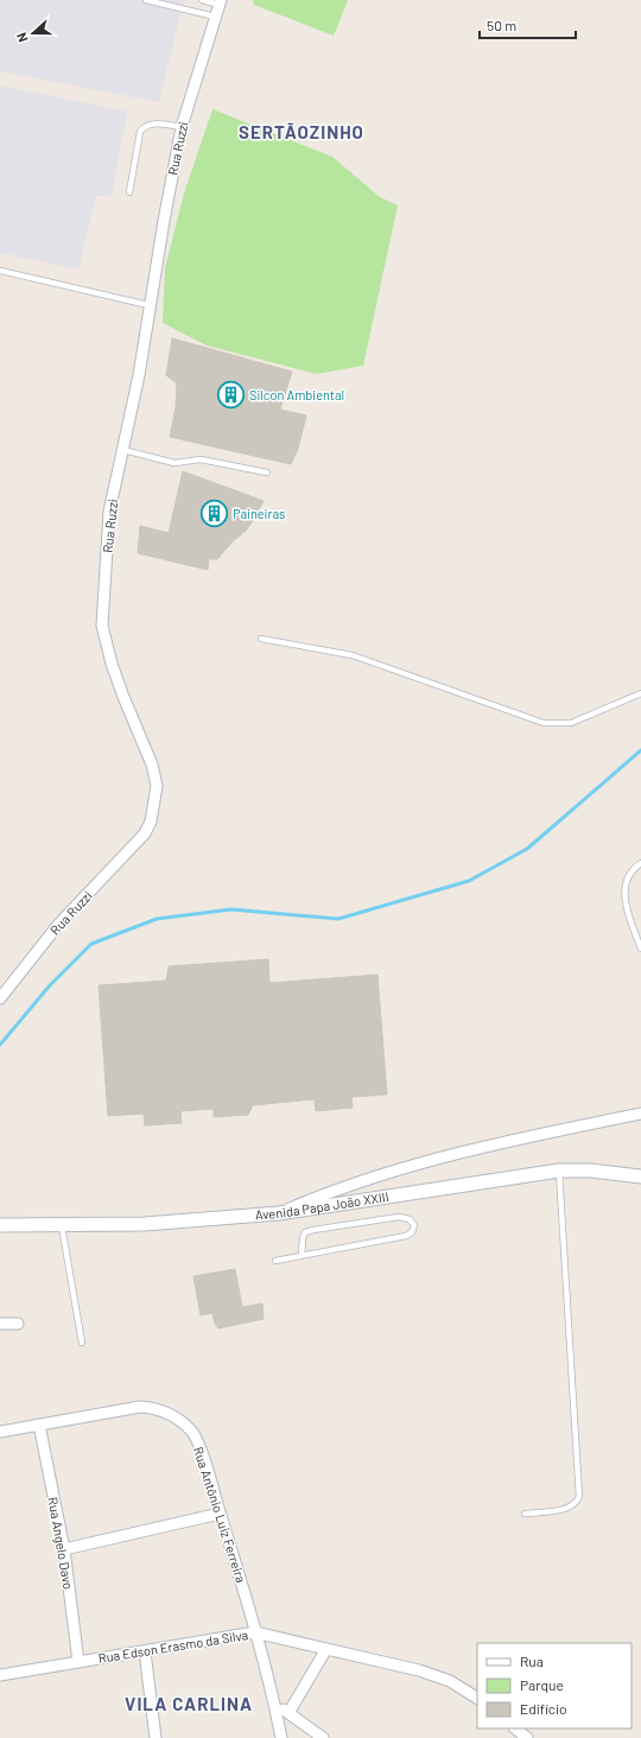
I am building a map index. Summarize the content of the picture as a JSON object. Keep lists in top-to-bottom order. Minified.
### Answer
{"streets":{"street":["Rua Ruzzi","Avenida Papa João XXIII","Rua Antônio Luiz Ferreira","Rua Angelo Davo","Rua Edson Erasmo da Silva"]},"crossings":[["Rua Antônio Luiz Ferreira","Rua Angelo Davo"],["Rua Antônio Luiz Ferreira","Rua Edson Erasmo da Silva"],["Rua Angelo Davo","Rua Edson Erasmo da Silva"]],"districts":["SERTÃOZINHO","VILA CARLINA"],"places":{"building":["Silcon Ambiental","Paineiras"]},"legend":["Rua","Parque","Edifício"],"scale_bar":"50 m","north":"left"}
